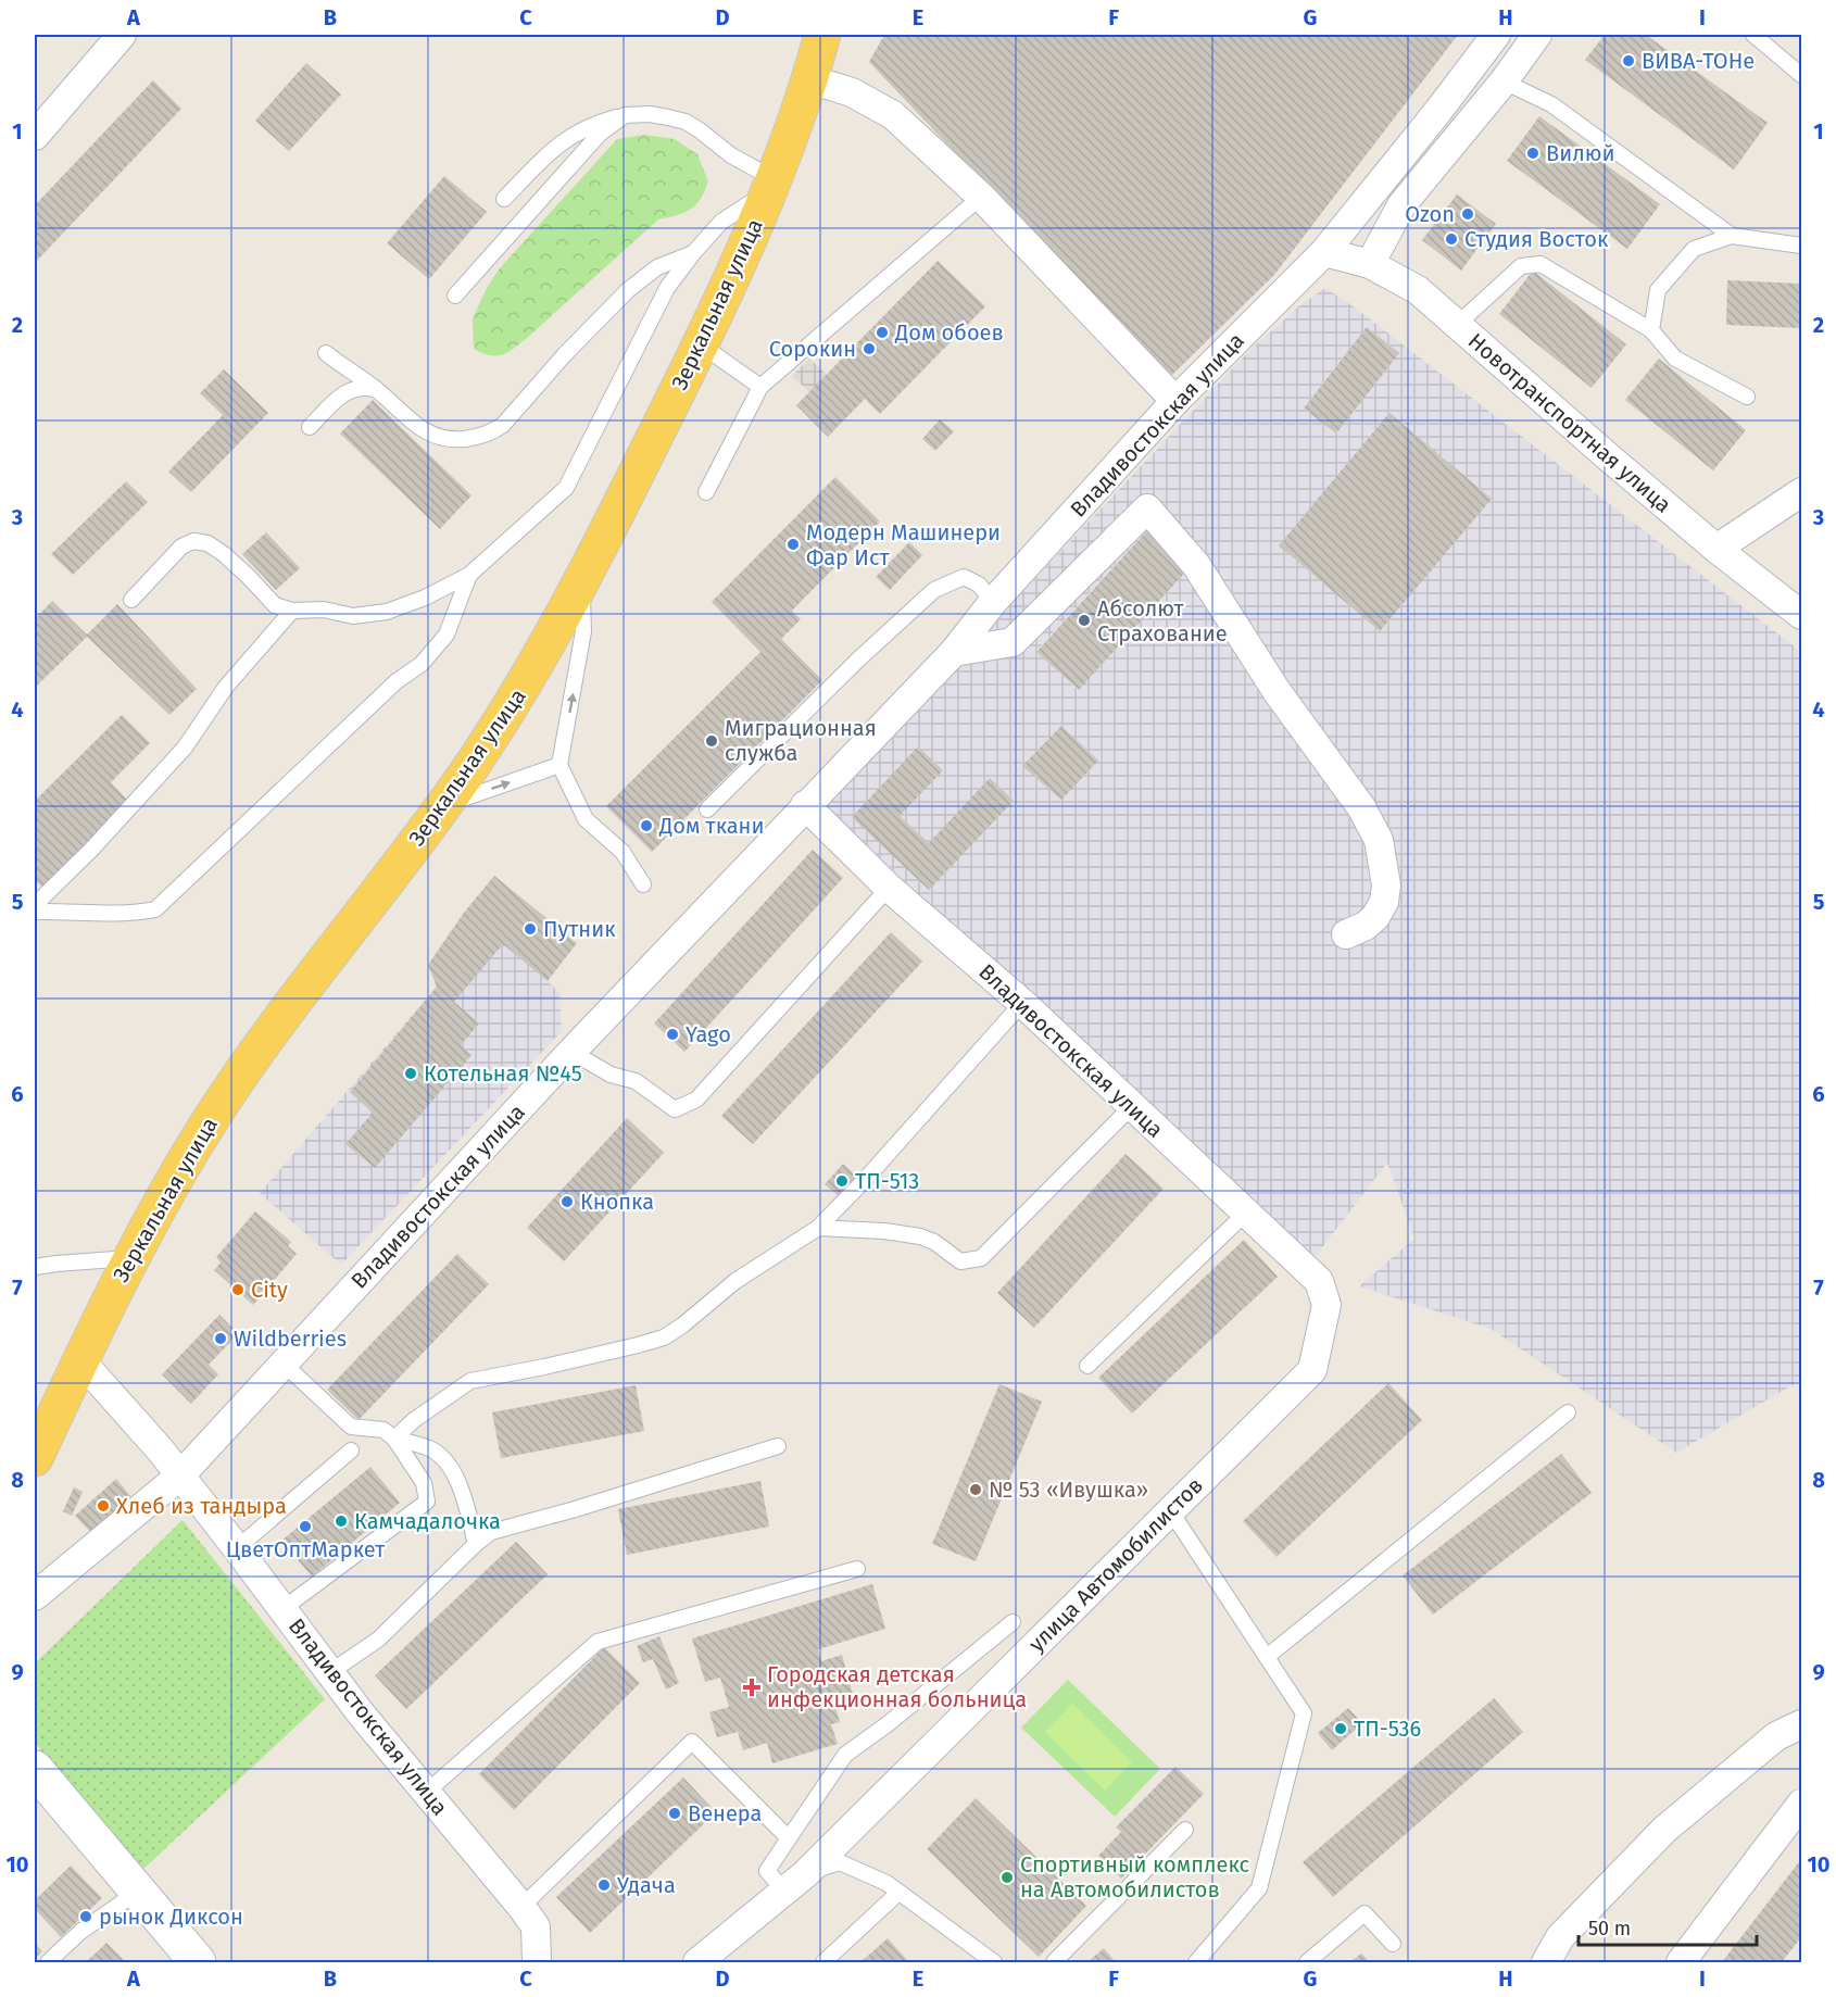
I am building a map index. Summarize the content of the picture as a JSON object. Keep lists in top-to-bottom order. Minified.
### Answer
{"streets":{"main road":["Зеркальная улица"],"street":["Новотранспортная улица","Владивостокская улица","улица Автомобилистов"]},"crossings":[["Зеркальная улица","Владивостокская улица"],["Новотранспортная улица","Владивостокская улица"],["Владивостокская улица","улица Автомобилистов"]],"places":{"other":["ВИВА-ТОНе","Вилюй","Ozon","Студия Восток","Дом обоев","Сорокин","Модерн Машинери Фар Ист","Абсолют Страхование","Миграционная служба","Дом ткани","Путник","Yago","Котельная №45","ТП-513","Кнопка","City","Wildberries","№ 53 «Ивушка»","Хлеб из тандыра","Камчадалочка","ЦветОптМаркет","ТП-536","Венера","Спортивный комплекс на Автомобилистов","Удача","рынок Диксон"],"health":["Городская детская инфекционная больница"]},"scale_bar":"50 m","grid":{"columns":["A","B","C","D","E","F","G","H","I"],"rows":["1","2","3","4","5","6","7","8","9","10"]}}
